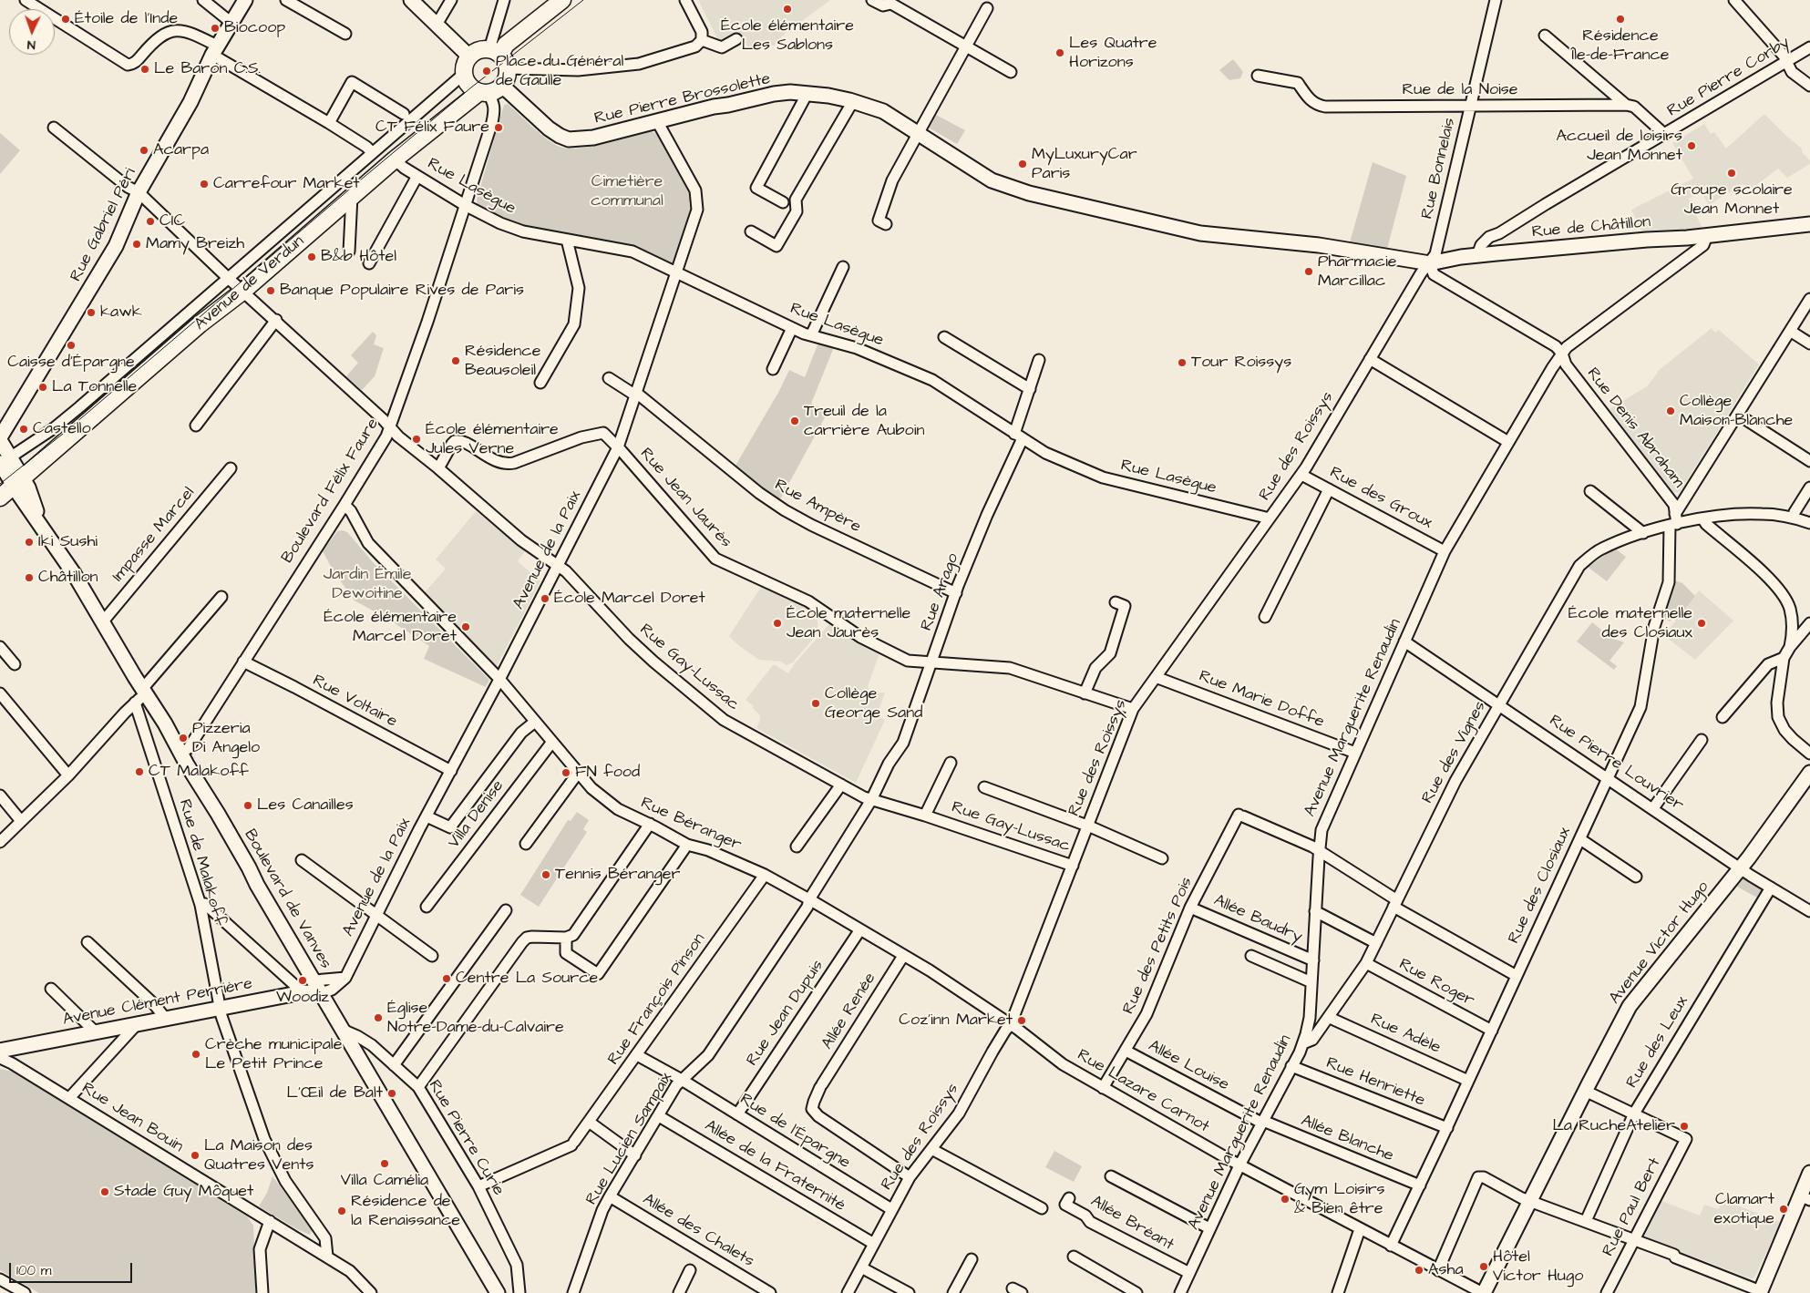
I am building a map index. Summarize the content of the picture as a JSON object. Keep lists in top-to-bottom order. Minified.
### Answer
{"streets":{"main road":["Rue Pierre Brossolette","Rue Gabriel Péri","Rue de Châtillon","Avenue de Verdun","Boulevard de Vanves","Avenue Victor Hugo","Avenue Clément Perrière"],"street":["Rue Pierre Corby","Rue de la Noise","Rue Bonnelais","Rue Lasègue","Rue Denis Abraham","Rue des Roissys","Boulevard Félix Faure","Rue Jean Jaurès","Rue des Groux","Rue Ampère","Impasse Marcel","Avenue de la Paix","Rue Arago","Rue Gay-Lussac","Rue Marie Doffe","Rue Voltaire","Avenue Marguerite Renaudin","Rue des Vignes","Rue Pierre Louvrier","Villa Denise","Rue Béranger","Rue de Malakoff","Rue des Closiaux","Allée Baudry","Rue des Petits Pois","Rue Roger","Rue François Pinson","Allée Renée","Rue Jean Dupuis","Rue Adèle","Rue des Leux","Allée Louise","Rue Henriette","Rue Lazare Carnot","Rue Jean Bouin","Rue de l'Épargne","Rue Pierre Curie","Rue Lucien Sampaix","Allée Blanche","Allée de la Fraternité","Rue Paul Bert","Allée Bréant","Allée des Chalets"]},"crossings":[["Rue Pierre Corby","Rue de Châtillon"],["Rue de la Noise","Rue Bonnelais"],["Rue Pierre Brossolette","Rue Bonnelais"],["Rue Pierre Brossolette","Rue de Châtillon"],["Rue Pierre Brossolette","Avenue de Verdun"],["Rue Pierre Brossolette","Rue des Roissys"],["Rue Pierre Brossolette","Boulevard Félix Faure"],["Rue Pierre Brossolette","Avenue de la Paix"],["Rue Bonnelais","Rue de Châtillon"],["Rue Bonnelais","Rue des Roissys"],["Rue Lasègue","Avenue de Verdun"],["Rue Lasègue","Rue des Roissys"],["Rue Lasègue","Boulevard Félix Faure"],["Rue Lasègue","Avenue de la Paix"],["Rue Lasègue","Rue Arago"],["Rue Gabriel Péri","Rue Gay-Lussac"],["Rue Gabriel Péri","Boulevard de Vanves"],["Rue de Châtillon","Rue des Roissys"],["Rue de Châtillon","Avenue Marguerite Renaudin"],["Avenue de Verdun","Boulevard Félix Faure"],["Avenue de Verdun","Rue Gay-Lussac"],["Avenue de Verdun","Boulevard de Vanves"],["Rue Denis Abraham","Avenue Marguerite Renaudin"],["Rue Denis Abraham","Rue des Vignes"],["Rue Denis Abraham","Rue des Closiaux"],["Rue des Roissys","Rue Jean Jaurès"],["Rue des Roissys","Rue des Groux"],["Rue des Roissys","Rue Gay-Lussac"],["Rue des Roissys","Rue Marie Doffe"],["Rue des Roissys","Rue Béranger"],["Rue des Roissys","Allée Renée"],["Rue des Roissys","Rue Lazare Carnot"],["Rue des Roissys","Rue de l'Épargne"],["Rue des Roissys","Allée de la Fraternité"],["Boulevard Félix Faure","Rue Gay-Lussac"],["Boulevard Félix Faure","Rue Voltaire"],["Boulevard Félix Faure","Rue Béranger"],["Boulevard Félix Faure","Boulevard de Vanves"],["Rue Jean Jaurès","Avenue de la Paix"],["Rue Jean Jaurès","Rue Arago"],["Rue Jean Jaurès","Rue Gay-Lussac"],["Rue des Groux","Avenue Marguerite Renaudin"],["Rue Ampère","Avenue de la Paix"],["Rue Ampère","Rue Arago"],["Impasse Marcel","Boulevard de Vanves"],["Avenue de la Paix","Rue Gay-Lussac"],["Avenue de la Paix","Rue Voltaire"],["Avenue de la Paix","Rue Béranger"],["Avenue de la Paix","Boulevard de Vanves"],["Avenue de la Paix","Avenue Clément Perrière"],["Rue Arago","Rue Gay-Lussac"],["Rue Arago","Rue Béranger"],["Rue Arago","Rue Lucien Sampaix"],["Rue Marie Doffe","Avenue Marguerite Renaudin"],["Avenue Marguerite Renaudin","Rue des Vignes"],["Avenue Marguerite Renaudin","Rue Pierre Louvrier"],["Avenue Marguerite Renaudin","Allée Baudry"],["Avenue Marguerite Renaudin","Rue des Petits Pois"],["Avenue Marguerite Renaudin","Allée Louise"],["Avenue Marguerite Renaudin","Rue Henriette"],["Avenue Marguerite Renaudin","Rue Lazare Carnot"],["Avenue Marguerite Renaudin","Allée Blanche"],["Avenue Marguerite Renaudin","Allée Bréant"],["Rue des Vignes","Rue Pierre Louvrier"],["Rue des Vignes","Rue des Closiaux"],["Rue des Vignes","Rue Roger"],["Rue des Vignes","Rue Adèle"],["Rue Pierre Louvrier","Rue des Closiaux"],["Rue Pierre Louvrier","Avenue Victor Hugo"],["Rue Pierre Louvrier","Rue des Leux"],["Villa Denise","Rue Béranger"],["Rue Béranger","Rue François Pinson"],["Rue Béranger","Allée Renée"],["Rue Béranger","Rue Jean Dupuis"],["Rue Béranger","Rue Lazare Carnot"],["Rue Béranger","Rue Lucien Sampaix"],["Rue de Malakoff","Avenue Clément Perrière"],["Rue de Malakoff","Rue Jean Bouin"],["Rue des Closiaux","Rue Roger"],["Rue des Closiaux","Rue Adèle"],["Rue des Closiaux","Rue Henriette"],["Rue des Closiaux","Rue Lazare Carnot"],["Rue des Closiaux","Allée Blanche"],["Boulevard de Vanves","Avenue Clément Perrière"],["Boulevard de Vanves","Rue Pierre Curie"],["Allée Baudry","Rue des Petits Pois"],["Avenue Victor Hugo","Rue Lazare Carnot"],["Avenue Victor Hugo","Rue Paul Bert"],["Rue des Petits Pois","Allée Louise"],["Rue des Petits Pois","Rue Lazare Carnot"],["Rue François Pinson","Rue de l'Épargne"],["Rue François Pinson","Rue Pierre Curie"],["Rue Jean Dupuis","Rue de l'Épargne"],["Rue des Leux","Rue Paul Bert"],["Allée Louise","Allée Blanche"],["Rue de l'Épargne","Rue Lucien Sampaix"],["Rue Lucien Sampaix","Allée de la Fraternité"],["Rue Lucien Sampaix","Allée des Chalets"]],"parks":["Cimetière communal","Jardin Émile Dewoitine"],"places":["École élémentaire Les Sablons","Étoile de l'Inde","Résidence Île-de-France","Biocoop","Les Quatre Horizons","Le Baron C.S.","Place du Général de Gaulle","CT Félix Faure","Accueil de loisirs Jean Monnet","Acarpa","MyLuxuryCar Paris","Groupe scolaire Jean Monnet","Carrefour Market","CIC","Mamy Breizh","B&b Hôtel","Pharmacie Marcillac","Banque Populaire Rives de Paris","kawk","Caisse d'Épargne","Résidence Beausoleil","Tour Roissys","La Tonnelle","Collège Maison-Blanche","Treuil de la carrière Auboin","Castello","École élémentaire Jules Verne","Iki Sushi","Châtillon","École Marcel Doret","École maternelle Jean Jaurès","École maternelle des Closiaux","École élémentaire Marcel Doret","Collège George Sand","Pizzeria Di Angelo","CT Malakoff","FN food","Les Canailles","Tennis Béranger","Centre La Source","Woodiz","Église Notre-Dame-du-Calvaire","Coz'inn Market","Crèche municipale Le Petit Prince","L'Œil de Balt","La RucheAtelier","La Maison des Quatres Vents","Villa Camélia","Stade Guy Môquet","Gym Loisirs & Bien être","Clamart exotique","Résidence de la Renaissance","Hôtel Victor Hugo","Asha"],"scale_bar":"100 m","north":"bottom"}
